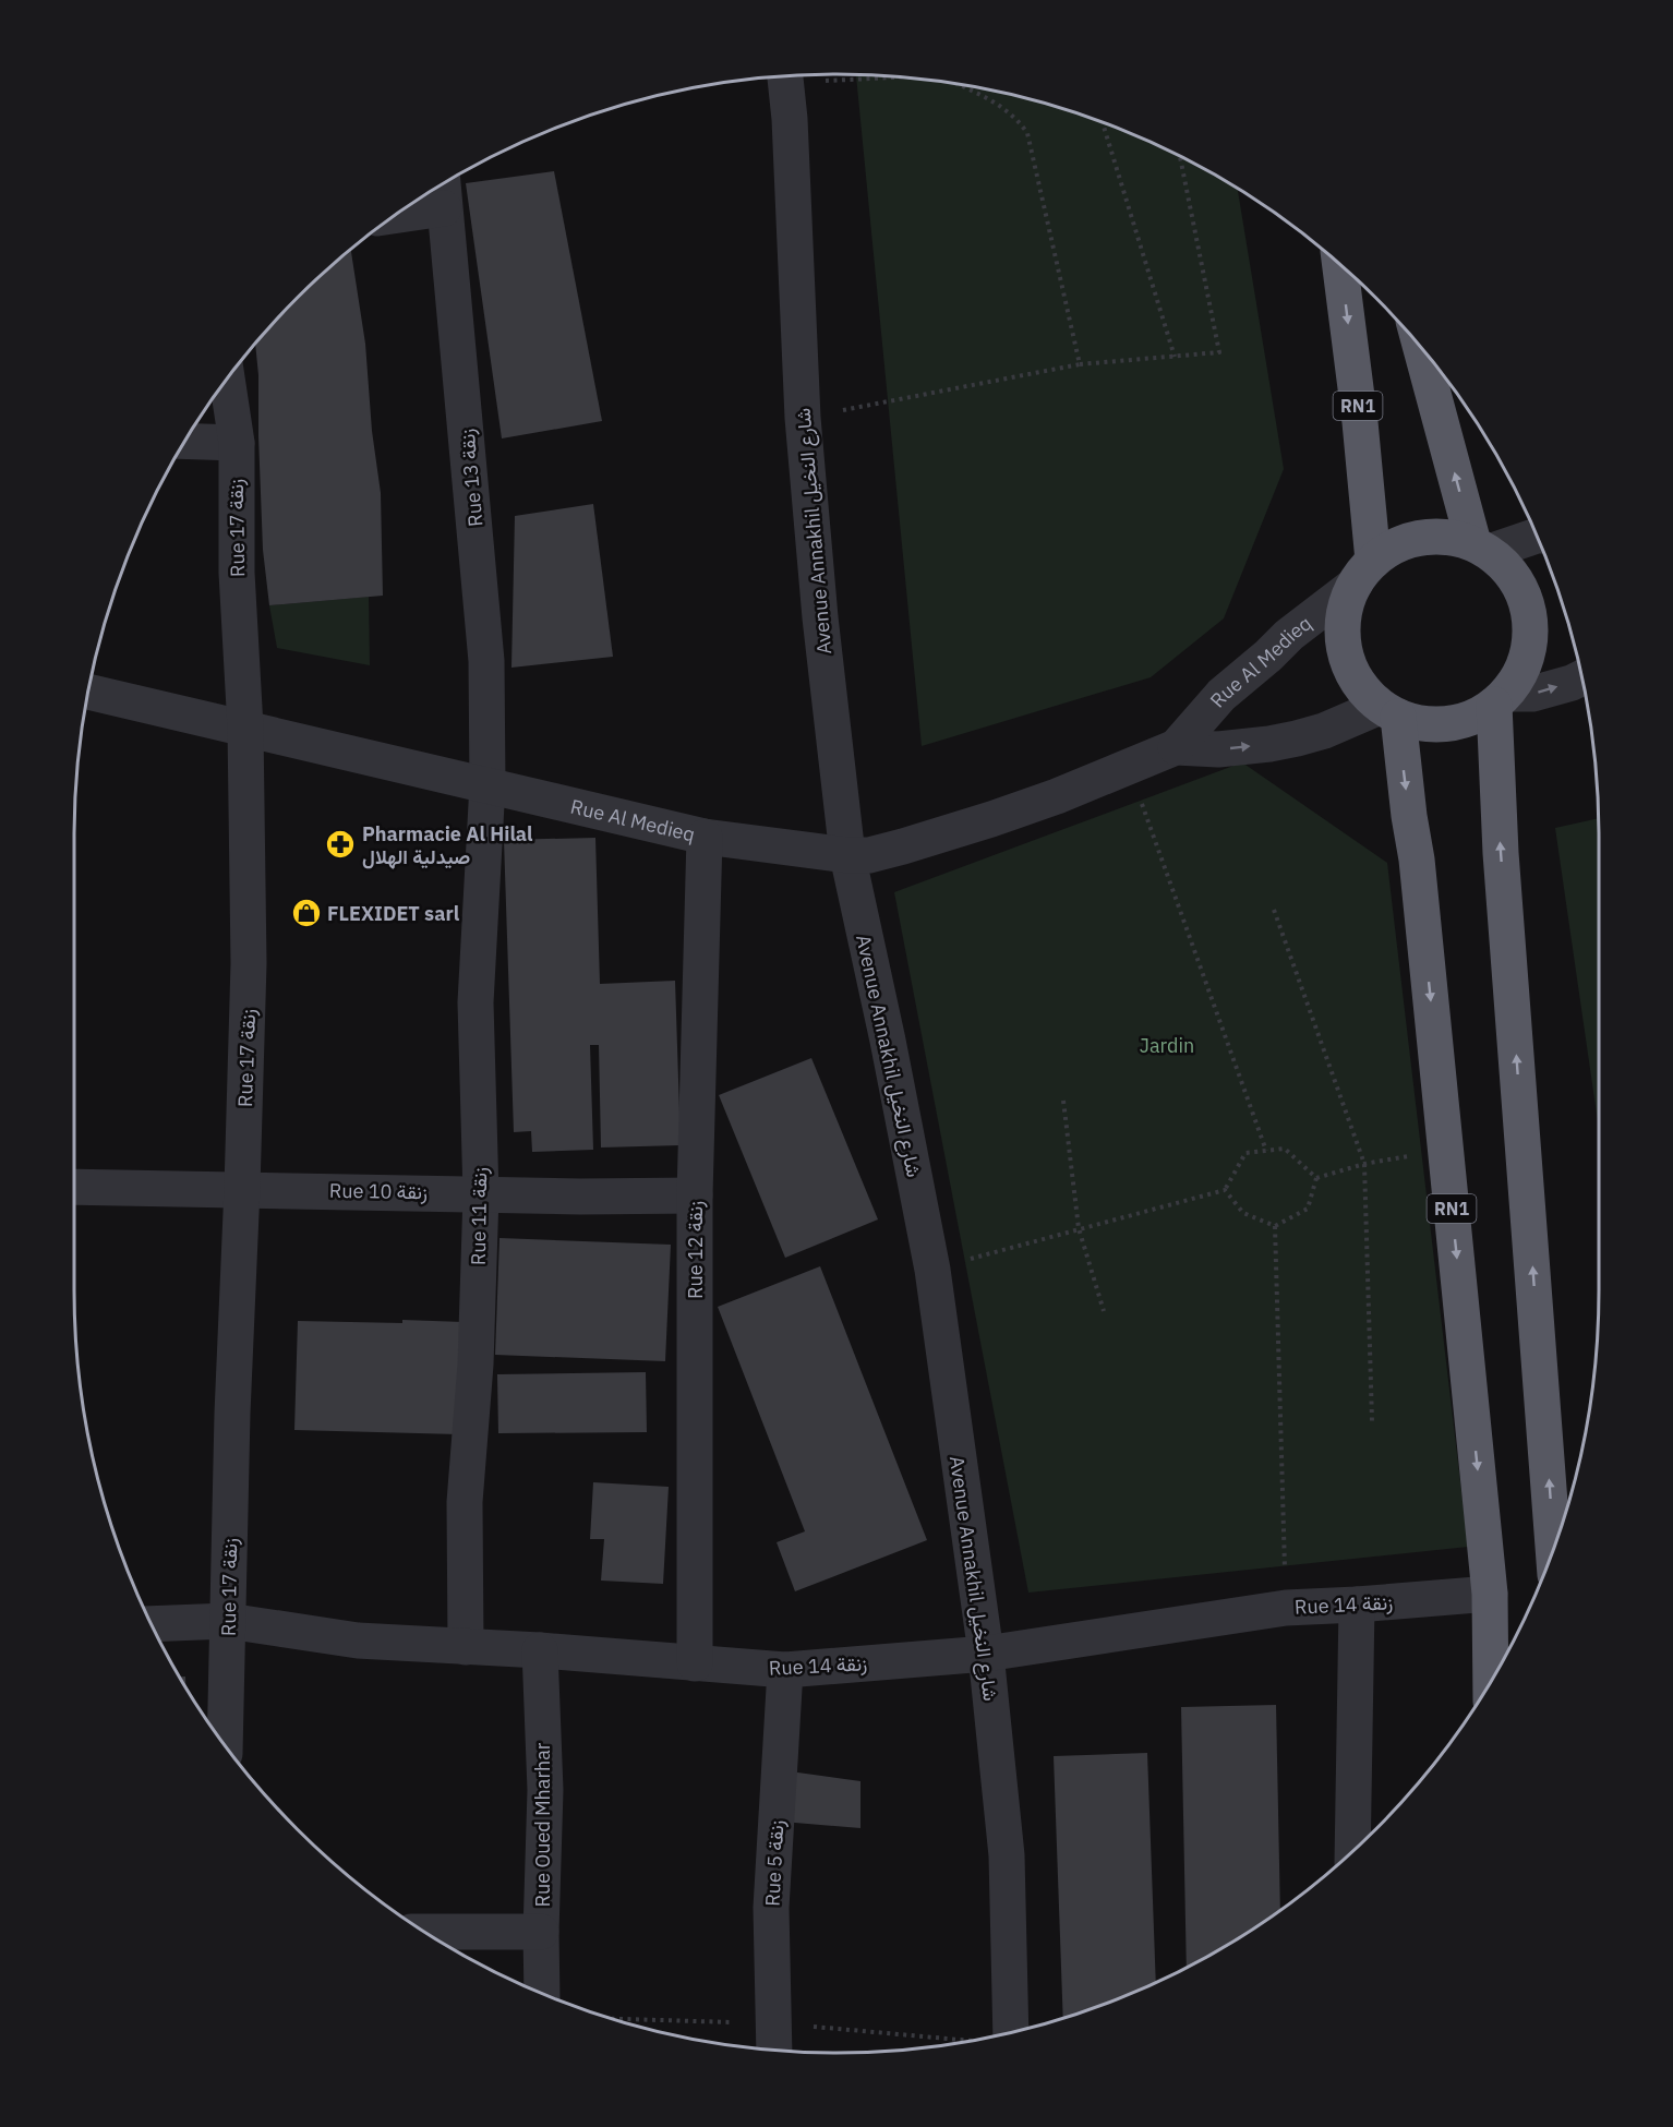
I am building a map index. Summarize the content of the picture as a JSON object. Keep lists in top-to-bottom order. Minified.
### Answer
{"streets":{"highway":["RN1"],"street":["Rue 13 زنقة","Rue 17 زنقة","Avenue Annakhil شارع النخيل","Rue Al Medieq","Rue 10 زنقة","Rue 11 زنقة","Rue 12 زنقة","Rue 14 زنقة","Rue Oued Mharhar","Rue 5 زنقة"]},"crossings":[["RN1","Rue Al Medieq"],["RN1","Rue 14 زنقة"],["Rue 13 زنقة","Rue Al Medieq"],["Rue 13 زنقة","Rue 11 زنقة"],["Rue 17 زنقة","Rue Al Medieq"],["Rue 17 زنقة","Rue 10 زنقة"],["Rue 17 زنقة","Rue 14 زنقة"],["Avenue Annakhil شارع النخيل","Rue Al Medieq"],["Avenue Annakhil شارع النخيل","Rue 14 زنقة"],["Rue Al Medieq","Rue 11 زنقة"],["Rue Al Medieq","Rue 12 زنقة"],["Rue 10 زنقة","Rue 11 زنقة"],["Rue 10 زنقة","Rue 12 زنقة"],["Rue 11 زنقة","Rue 14 زنقة"],["Rue 12 زنقة","Rue 14 زنقة"],["Rue 14 زنقة","Rue Oued Mharhar"],["Rue 14 زنقة","Rue 5 زنقة"]],"parks":["Jardin"],"places":{"pharmacy":["Pharmacie Al Hilal صيدلية الهلال"],"shop":["FLEXIDET sarl"]}}
